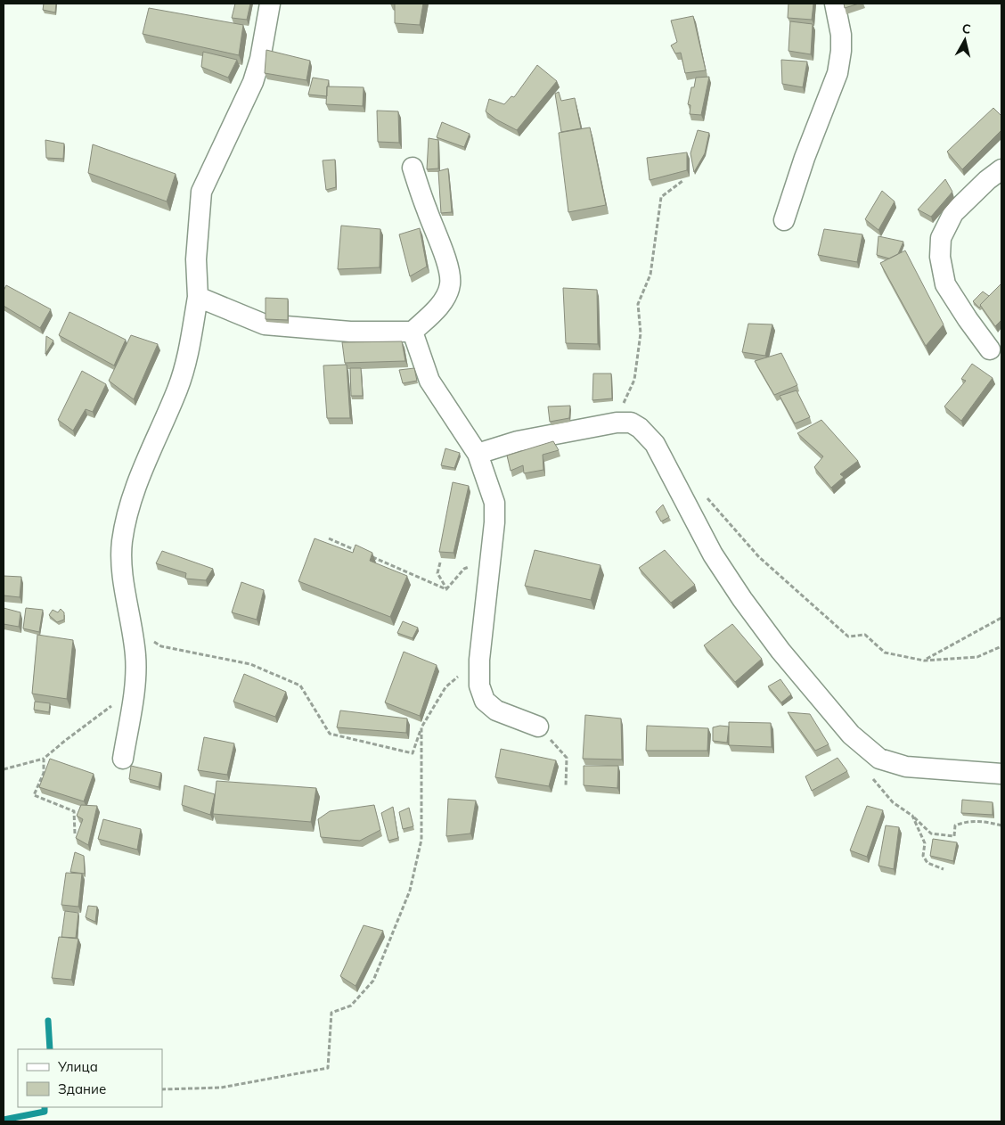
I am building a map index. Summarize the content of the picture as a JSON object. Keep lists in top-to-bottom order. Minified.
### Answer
{"legend":["Улица","Здание"],"north":"top"}
